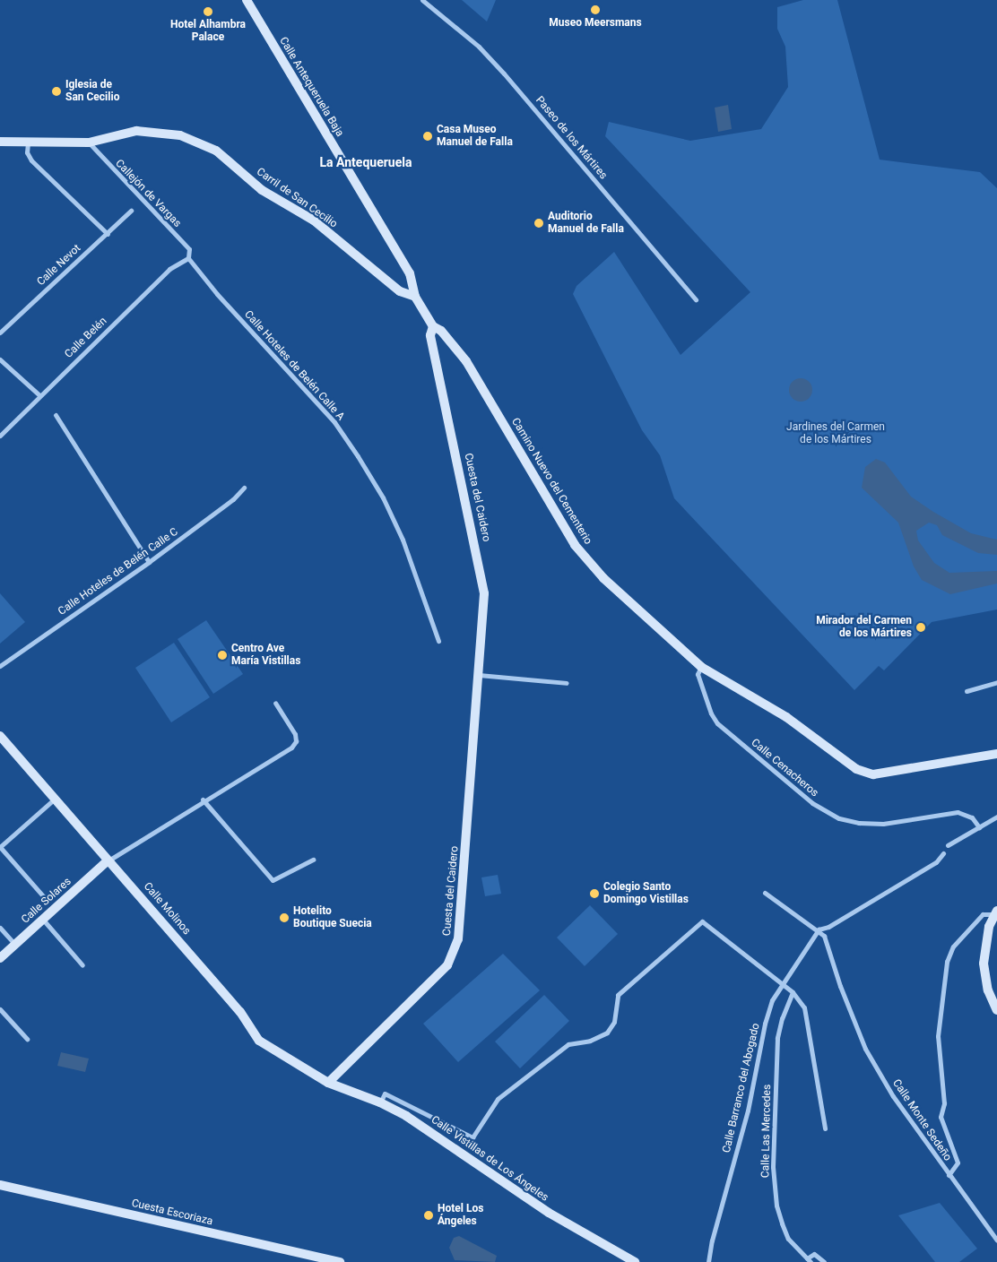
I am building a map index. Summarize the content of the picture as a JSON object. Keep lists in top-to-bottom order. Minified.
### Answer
{"streets":{"street":["Calle Antequeruela Baja","Paseo de los Mártires","Callejón de Vargas","Carril de San Cecilio","Calle Nevot","Calle Belén","Calle Hoteles de Belén Calle A","Camino Nuevo del Cementerio","Cuesta del Caidero","Calle Hoteles de Belén Calle C","Calle Cenacheros","Calle Solares","Calle Molinos","Calle Barranco del Abogado","Calle Monte Sedeño","Calle Las Mercedes","Calle Vistillas de Los Ángeles","Cuesta Escoriaza"]},"crossings":[["Calle Antequeruela Baja","Carril de San Cecilio"],["Calle Antequeruela Baja","Camino Nuevo del Cementerio"],["Calle Antequeruela Baja","Cuesta del Caidero"],["Callejón de Vargas","Carril de San Cecilio"],["Callejón de Vargas","Calle Belén"],["Callejón de Vargas","Calle Hoteles de Belén Calle A"],["Calle Belén","Calle Hoteles de Belén Calle A"],["Camino Nuevo del Cementerio","Cuesta del Caidero"],["Camino Nuevo del Cementerio","Calle Cenacheros"],["Cuesta del Caidero","Calle Molinos"],["Cuesta del Caidero","Calle Vistillas de Los Ángeles"],["Calle Solares","Calle Molinos"],["Calle Molinos","Calle Vistillas de Los Ángeles"],["Calle Barranco del Abogado","Calle Monte Sedeño"]],"districts":["La Antequeruela"],"parks":["Jardines del Carmen de los Mártires"],"places":["Museo Meersmans","Hotel Alhambra Palace","Iglesia de San Cecilio","Casa Museo Manuel de Falla","Auditorio Manuel de Falla","Mirador del Carmen de los Mártires","Centro Ave María Vistillas","Colegio Santo Domingo Vistillas","Hotelito Boutique Suecia","Hotel Los Ángeles"]}
